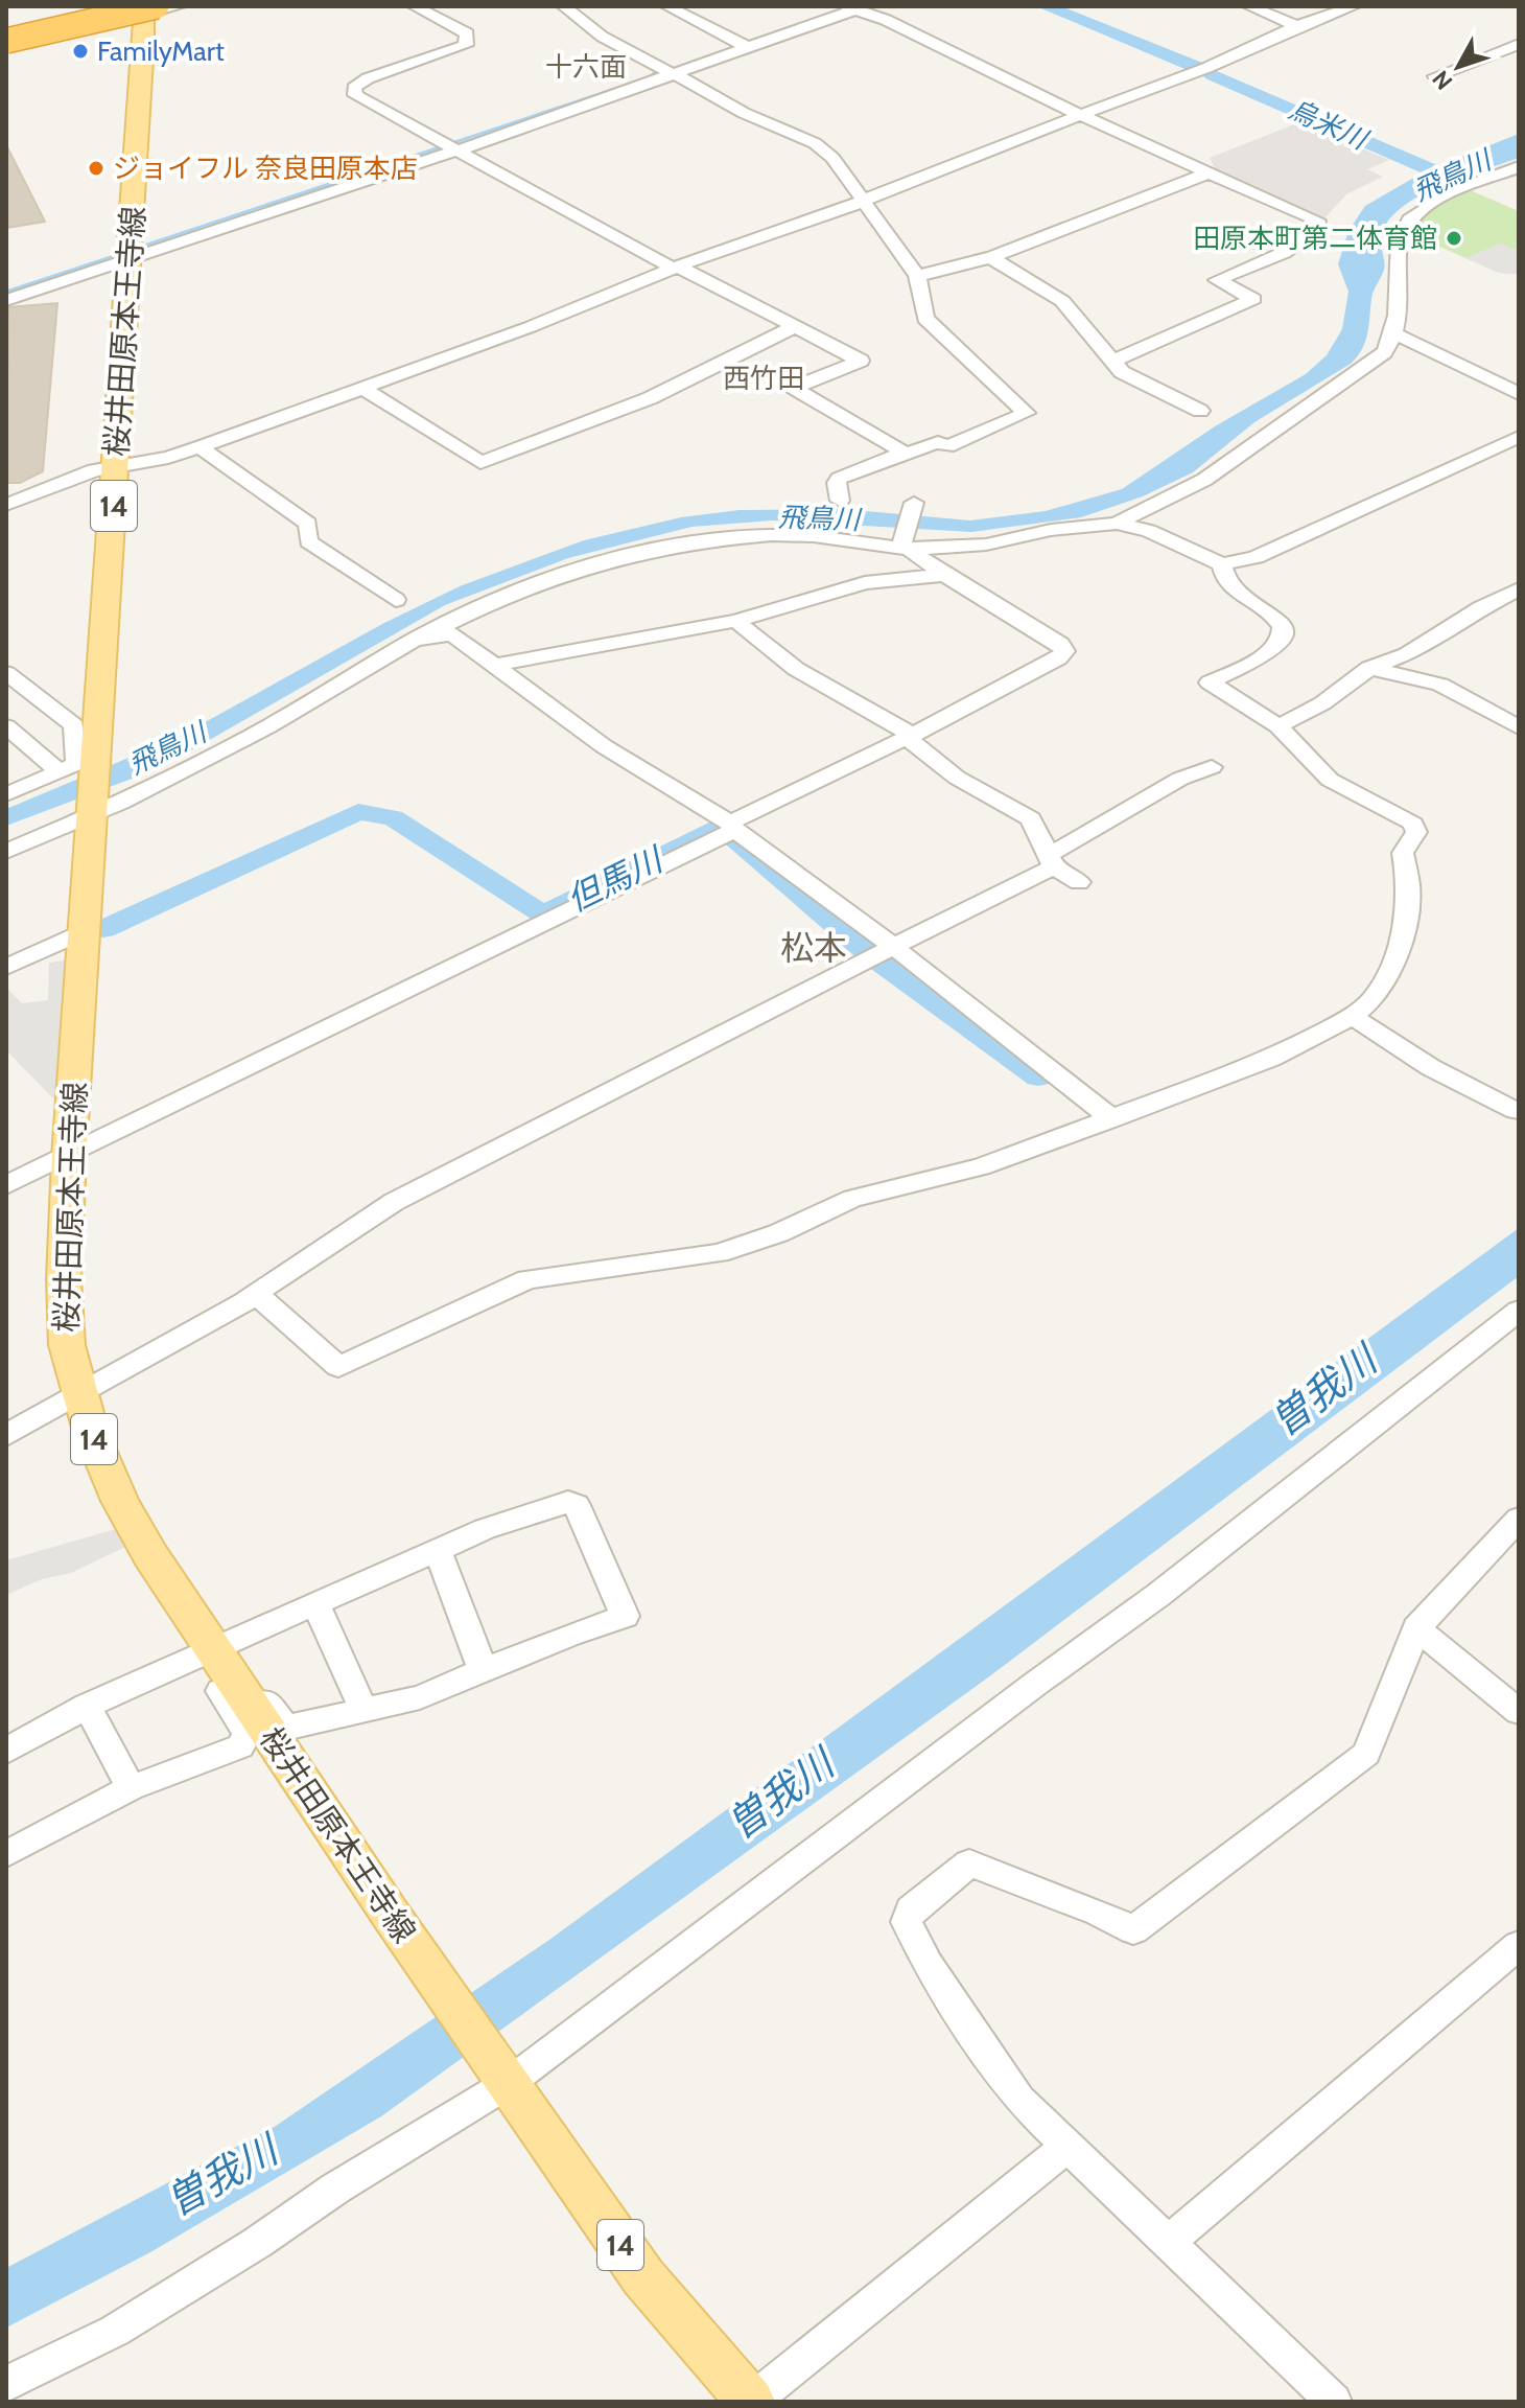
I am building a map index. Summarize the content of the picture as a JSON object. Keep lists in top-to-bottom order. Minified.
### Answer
{"streets":{"main road":["桜井田原本王寺線","14"]},"districts":["十六面","西竹田","松本"],"water":["烏米川","飛鳥川","但馬川","曽我川"],"places":["FamilyMart","ジョイフル 奈良田原本店","田原本町第二体育館"],"north":"bottom left"}
